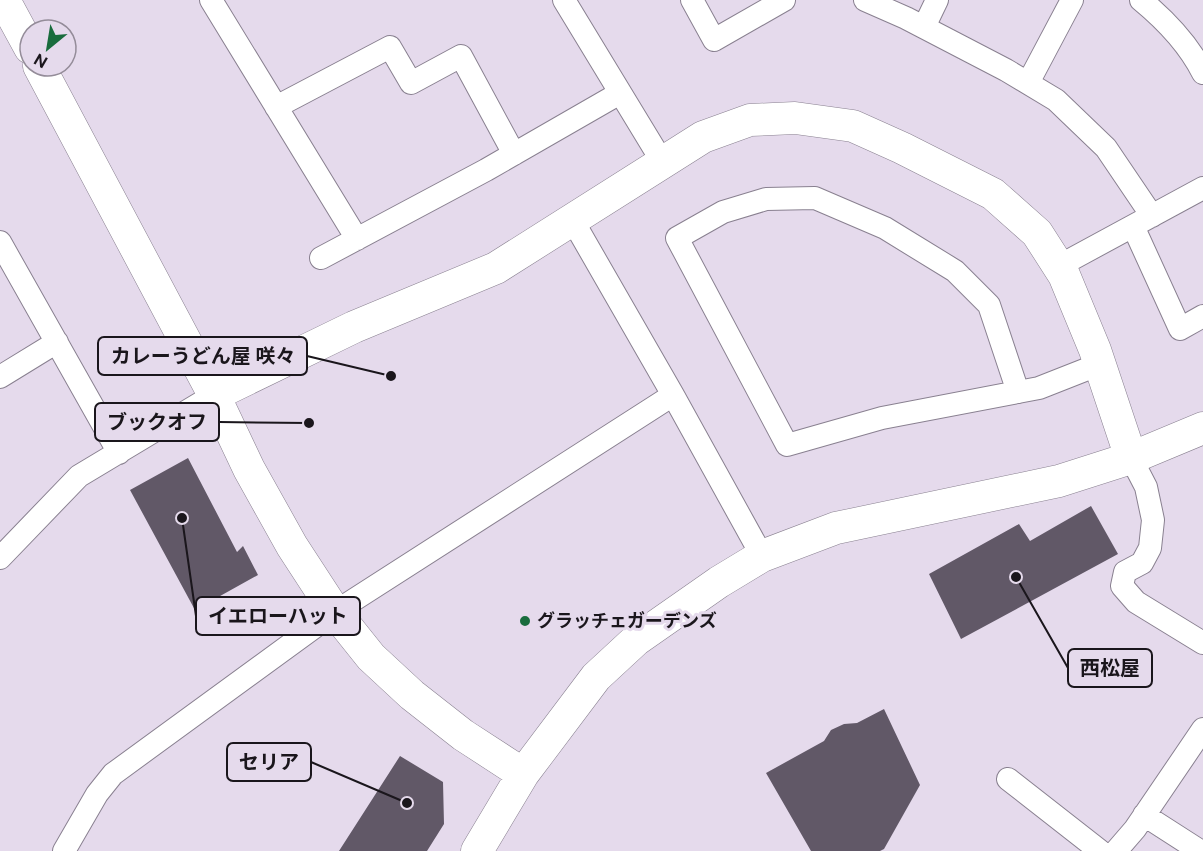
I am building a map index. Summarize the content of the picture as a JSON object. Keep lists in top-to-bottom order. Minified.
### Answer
{"places":["カレーうどん屋 咲々","ブックオフ","イエローハット","西松屋","グラッチェガーデンズ","セリア"],"north":"bottom left"}
